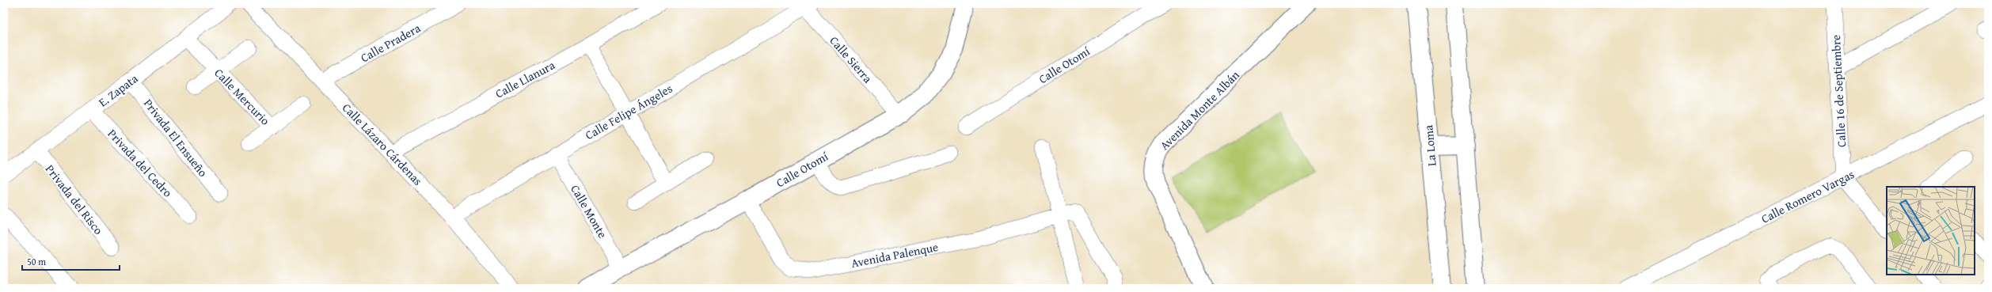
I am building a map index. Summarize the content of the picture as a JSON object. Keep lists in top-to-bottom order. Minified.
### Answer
{"streets":{"street":["Calle Pradera","Calle Sierra","Calle Otomí","Calle Llanura","E. Zapata","Calle 16 de Septiembre","Calle Mercurio","Avenida Monte Albán","Calle Felipe Ángeles","Privada El Ensueño","Calle Lázaro Cárdenas","La Loma","Privada del Cedro","Calle Romero Vargas","Privada del Risco","Calle Monte","Avenida Palenque"]},"crossings":[["Calle Pradera","Calle Lázaro Cárdenas"],["Calle Sierra","Calle Otomí"],["Calle Sierra","Calle Felipe Ángeles"],["Calle Otomí","Calle Monte"],["Calle Otomí","Avenida Palenque"],["Calle Llanura","Calle Lázaro Cárdenas"],["E. Zapata","Calle Mercurio"],["E. Zapata","Privada El Ensueño"],["E. Zapata","Privada del Cedro"],["E. Zapata","Privada del Risco"],["Calle 16 de Septiembre","Calle Romero Vargas"],["Calle Felipe Ángeles","Calle Lázaro Cárdenas"],["Calle Felipe Ángeles","Calle Monte"]],"scale_bar":"50 m"}
